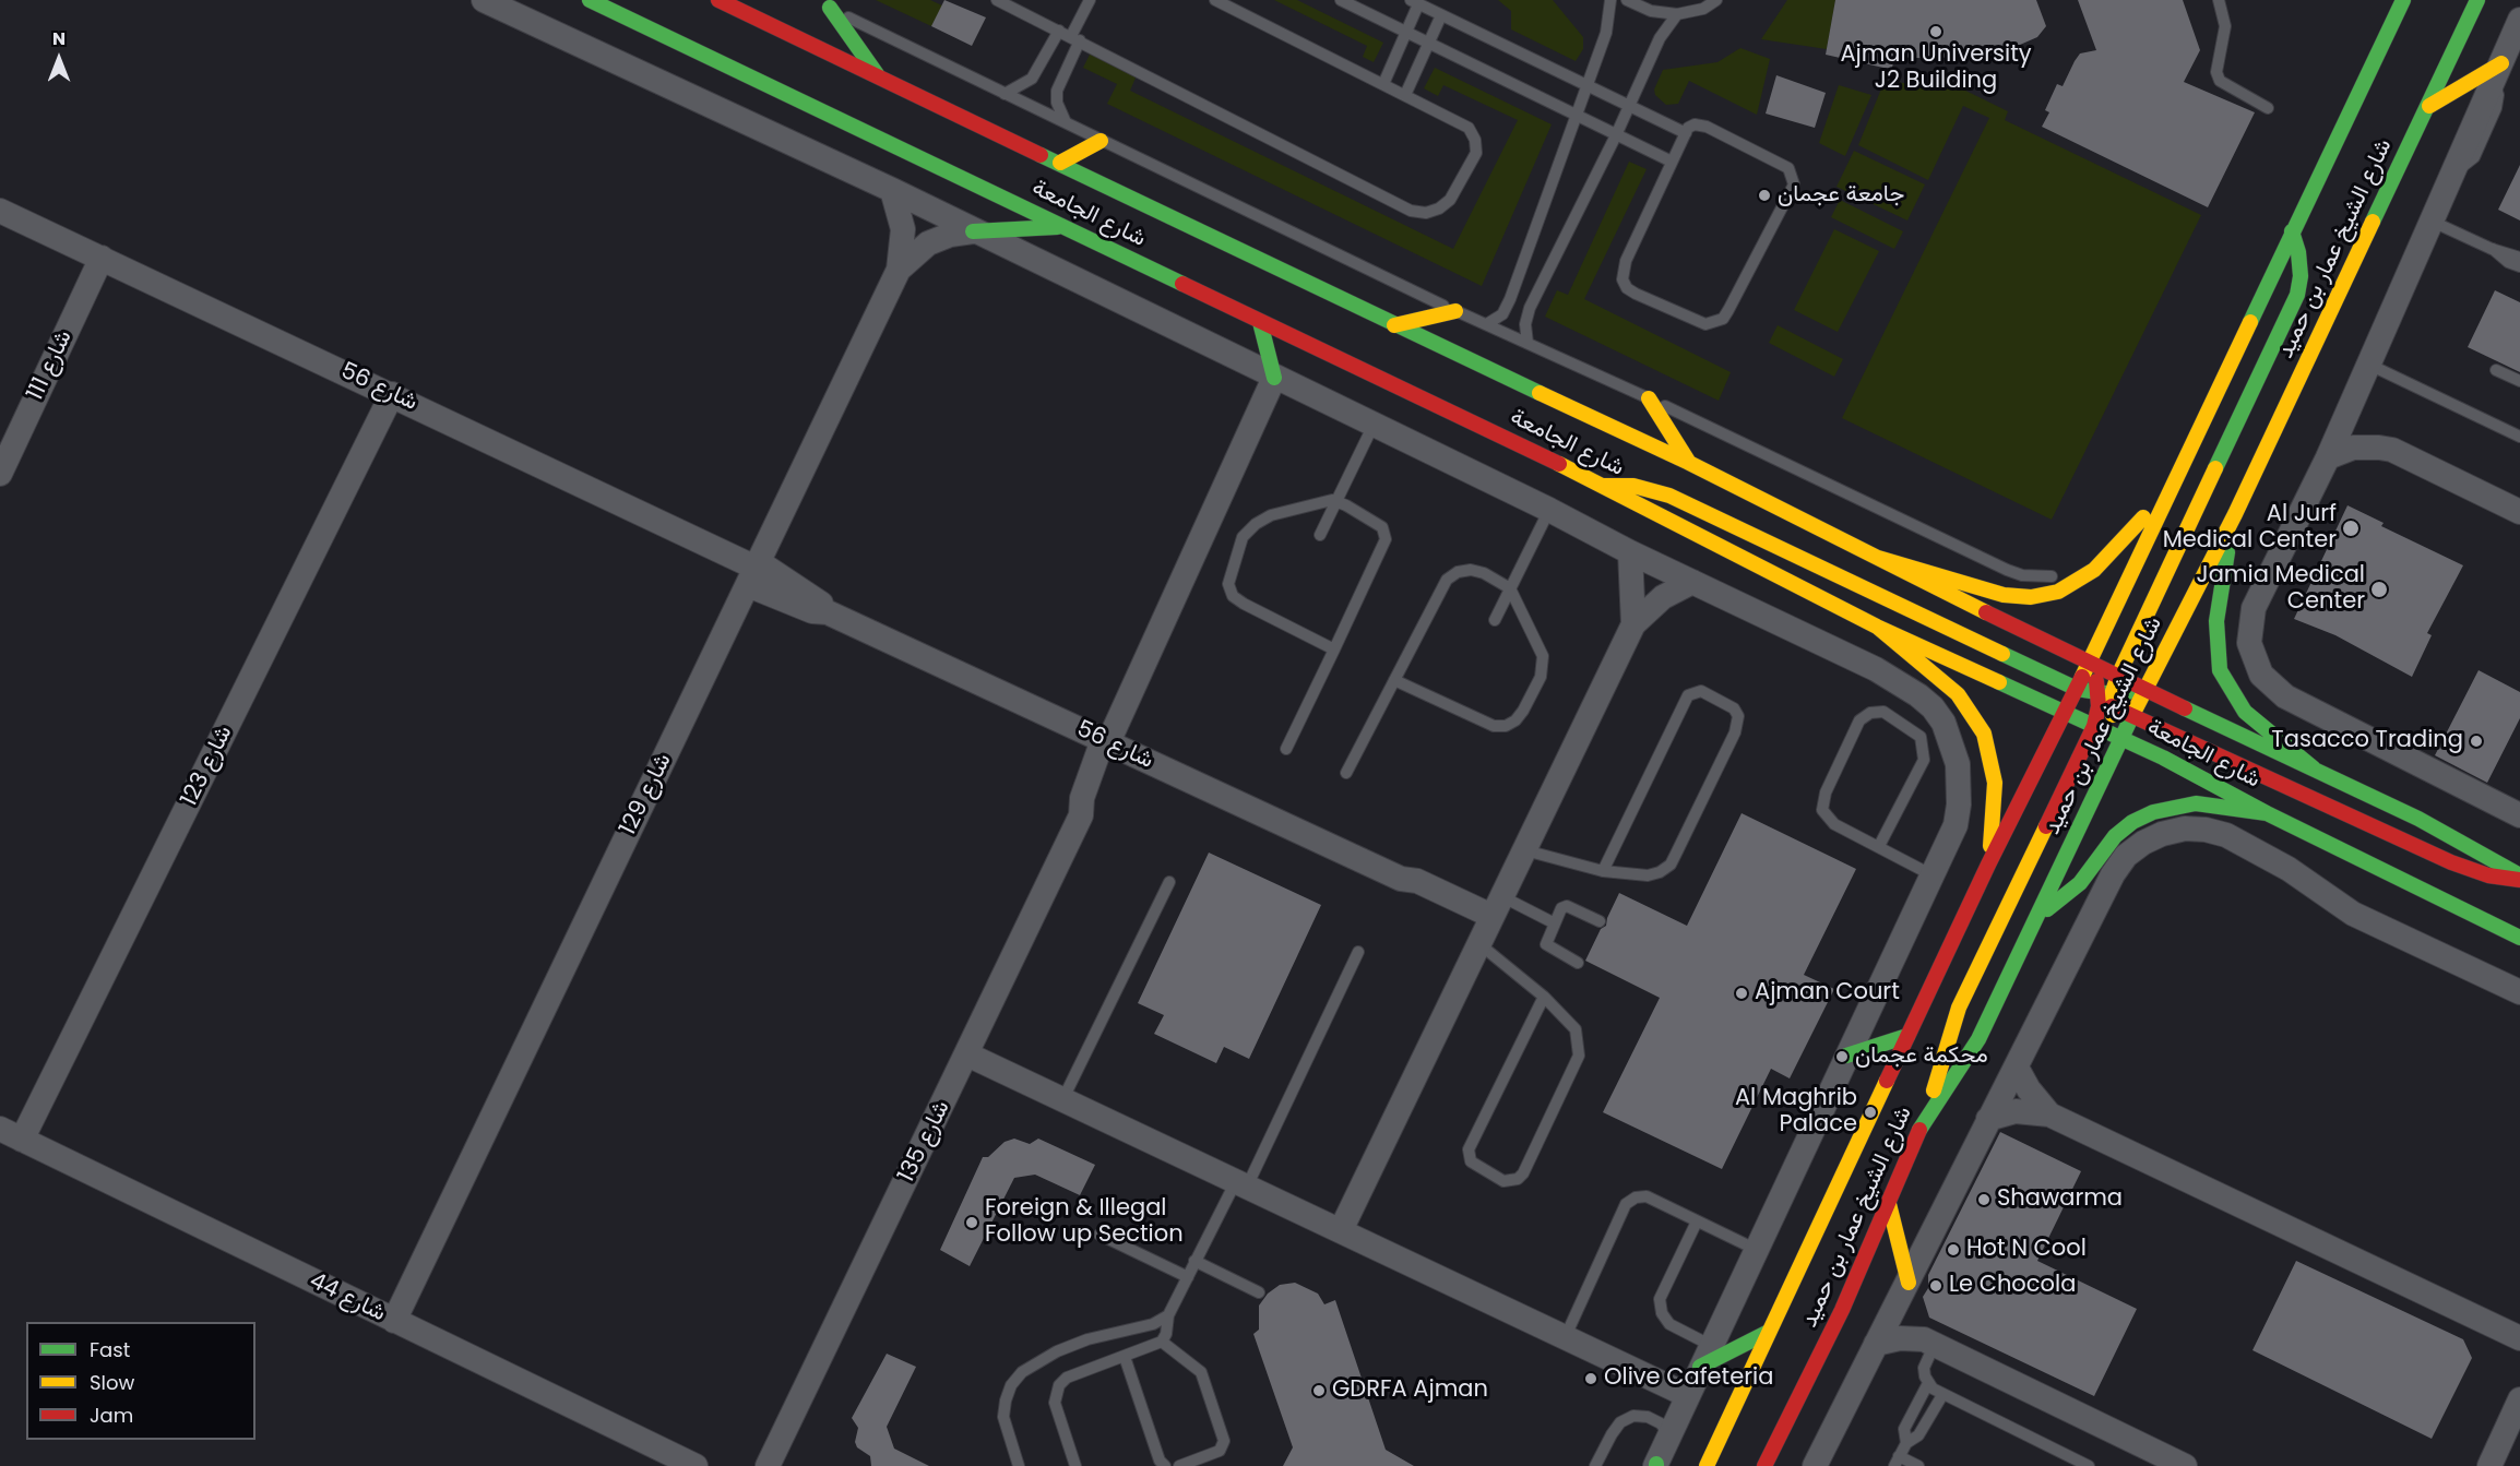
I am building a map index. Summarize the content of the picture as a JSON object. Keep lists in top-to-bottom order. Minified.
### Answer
{"streets":{"main road":["شارع الجامعة","شارع الشيخ عمار بن حميد"],"street":["شارع 111","شارع 56","شارع 123","شارع 129","شارع 135","شارع 44"]},"crossings":[["شارع الجامعة","شارع الشيخ عمار بن حميد"],["شارع 111","شارع 56"],["شارع 56","شارع 123"],["شارع 56","شارع 129"],["شارع 56","شارع 135"],["شارع 123","شارع 44"],["شارع 129","شارع 44"]],"places":["Ajman University J2 Building","جامعة عجمان","Al Jurf Medical Center","Jamia Medical Center","Tasacco Trading","Ajman Court","محكمة عجمان","Al Maghrib Palace","Shawarma","Foreign & Illegal Follow up Section","Hot N Cool","Le Chocola","Olive Cafeteria","GDRFA Ajman"],"legend":["Fast","Slow","Jam"],"north":"top"}
